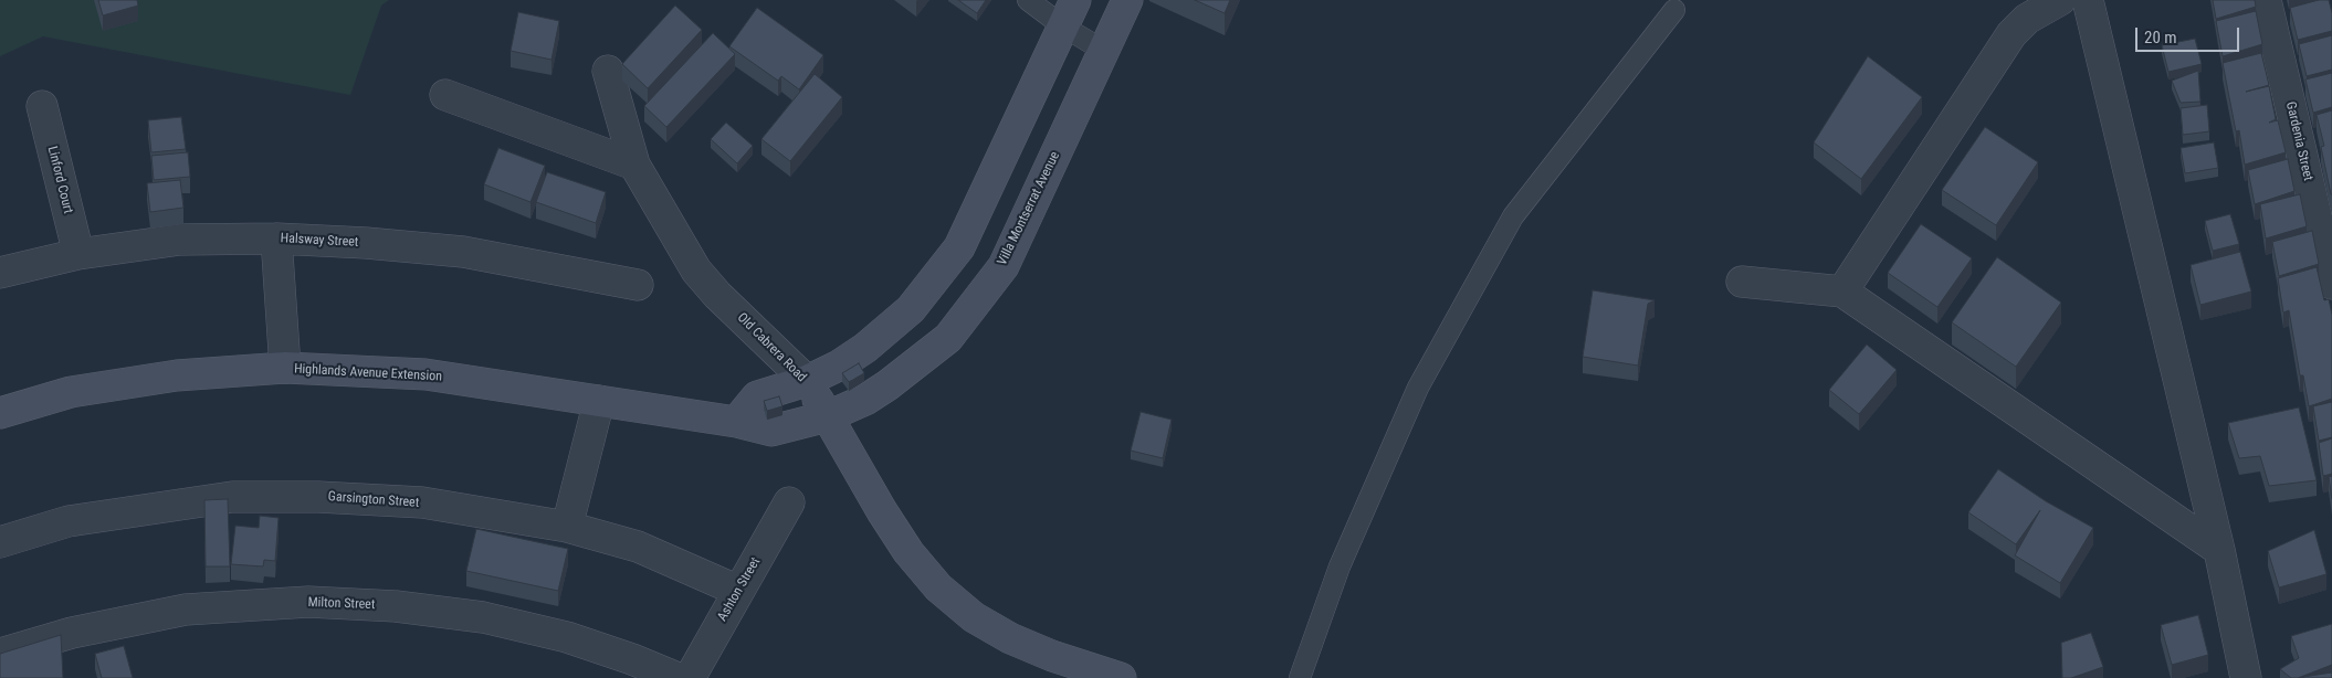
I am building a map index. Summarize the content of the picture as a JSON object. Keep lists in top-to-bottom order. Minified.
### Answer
{"streets":{"street":["Gardenia Street","Linford Court","Villa Montserrat Avenue","Halsway Street","Old Cabrera Road","Highlands Avenue Extension","Garsington Street","Ashton Street","Milton Street"]},"crossings":[["Linford Court","Halsway Street"],["Villa Montserrat Avenue","Old Cabrera Road"],["Villa Montserrat Avenue","Highlands Avenue Extension"],["Old Cabrera Road","Highlands Avenue Extension"],["Garsington Street","Ashton Street"]],"scale_bar":"20 m"}
